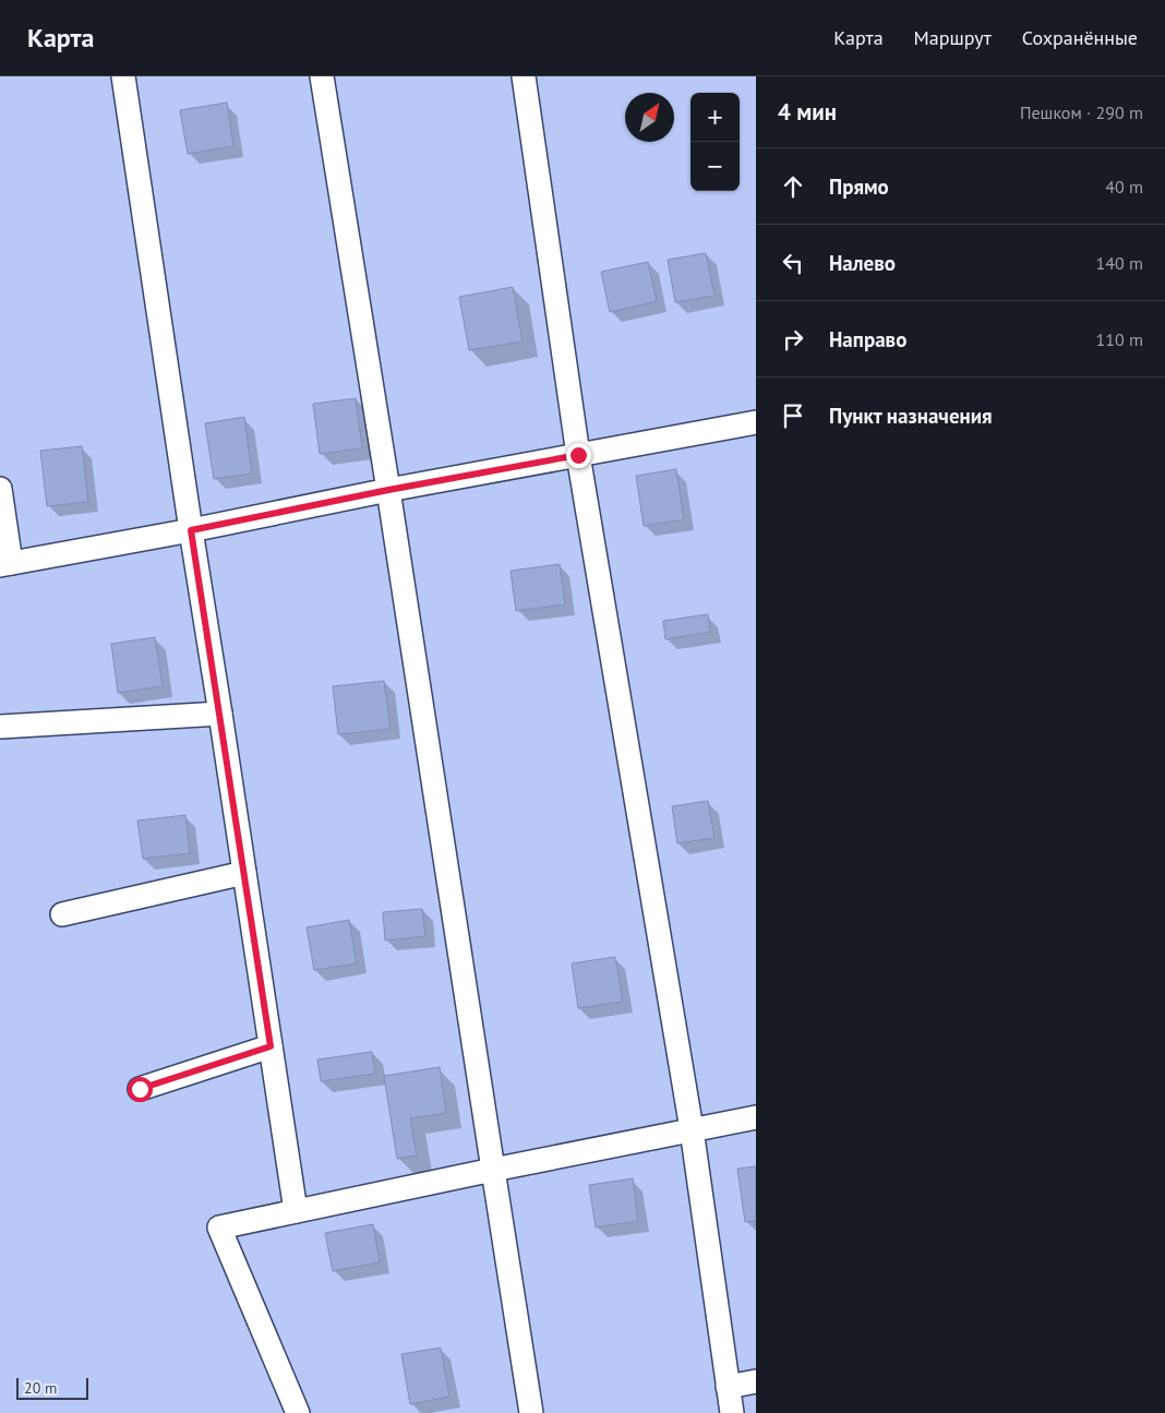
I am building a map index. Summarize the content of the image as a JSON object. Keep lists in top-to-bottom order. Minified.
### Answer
{"scale_bar":"20 m","north":"top right","page":{"header":"Карта","nav":["Карта","Маршрут","Сохранённые"],"heading":["4 мин","Пешком · 290 m"],"map_buttons":["+","−"],"list":[["Прямо","40 m"],["Налево","140 m"],["Направо","110 m"],"Пункт назначения"],"scale":"20 m"}}
